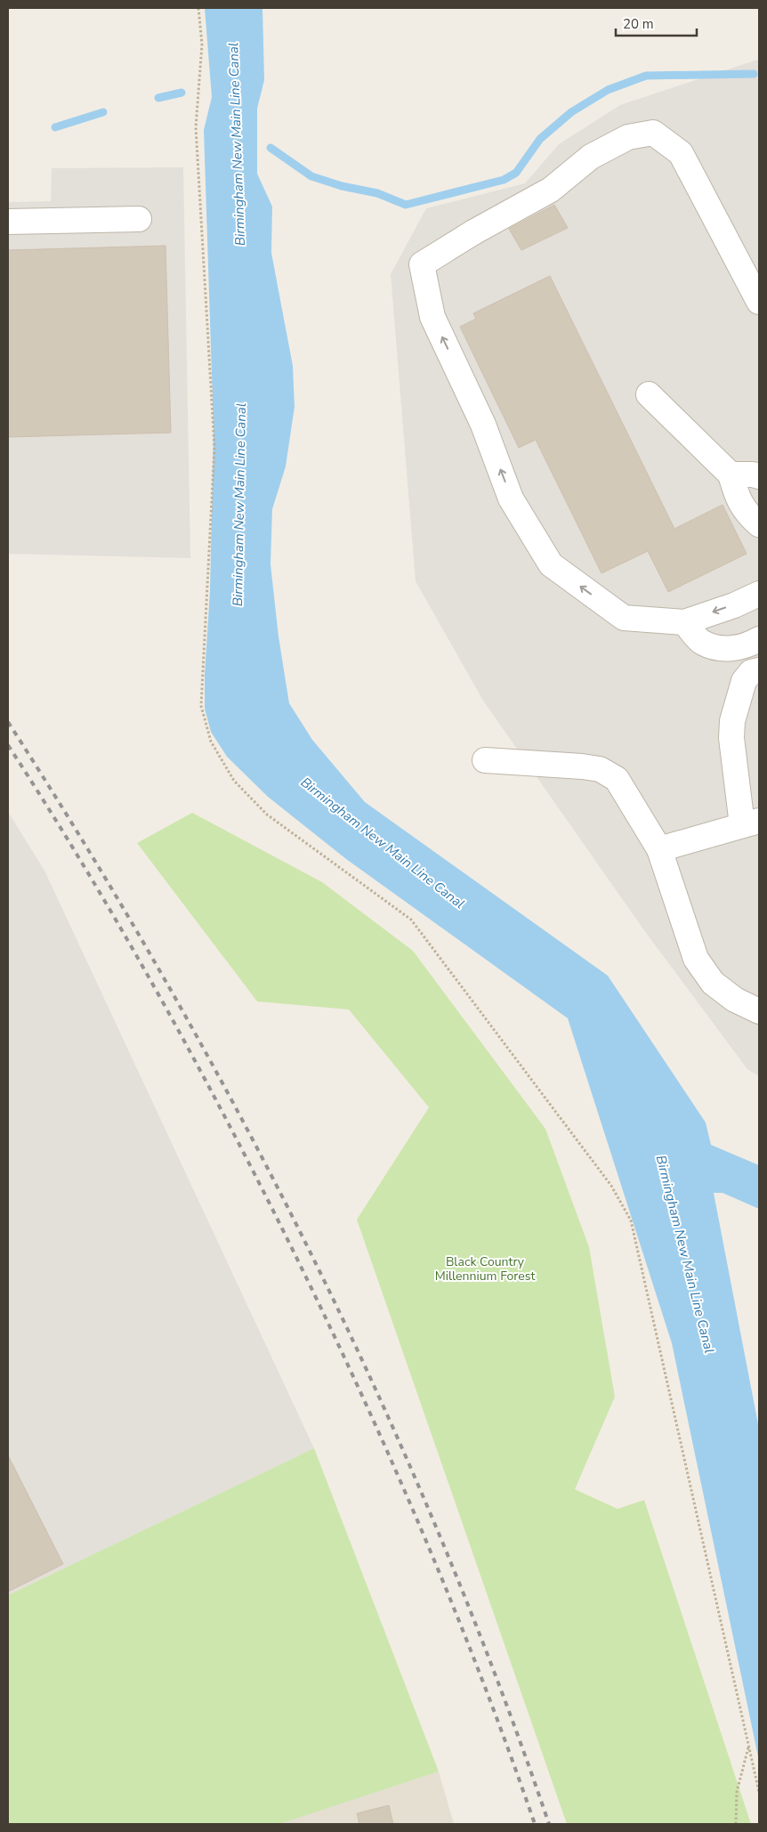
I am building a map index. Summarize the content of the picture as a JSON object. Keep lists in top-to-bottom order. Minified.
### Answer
{"water":["Birmingham New Main Line Canal"],"parks":["Black Country Millennium Forest"],"scale_bar":"20 m"}
